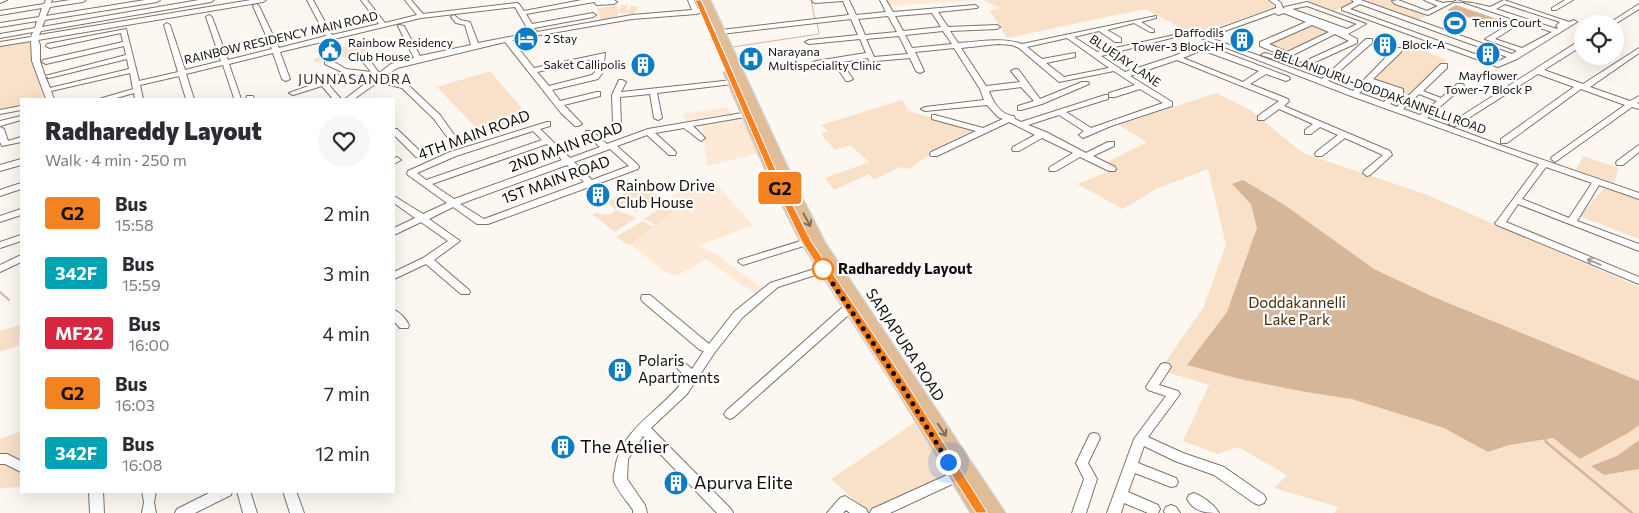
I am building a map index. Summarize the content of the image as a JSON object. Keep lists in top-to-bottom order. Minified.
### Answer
{"streets":{"main road":["SARJAPURA ROAD"],"street":["RAINBOW RESIDENCY MAIN ROAD","BLUEJAY LANE","BELLANDURU-DODDAKANNELLI ROAD","4TH MAIN ROAD","2ND MAIN ROAD","1ST MAIN ROAD"]},"crossings":[["2ND MAIN ROAD","1ST MAIN ROAD"],["2ND MAIN ROAD","SARJAPURA ROAD"]],"districts":["JUNNASANDRA"],"parks":["Doddakannelli Lake Park"],"places":{"sports":["Tennis Court"],"hotel":["2 Stay"],"building":["Daffodils Tower-3 Block-H","Block-A","Mayflower Tower-7 Block P","Saket Callipolis","Rainbow Drive Club House","Polaris Apartments","The Atelier","Apurva Elite"],"public building":["Rainbow Residency Club House"],"hospital":["Narayana Multispeciality Clinic"],"other":["Radhareddy Layout"]},"lines":["bus line G2"],"page":{"on_map":"G2","heading":["Radhareddy Layout","Walk · 4 min · 250 m"],"list":[{"mark":"G2","name":"Bus","note":"15:58","value":"2 min"},{"mark":"342F","name":"Bus","note":"15:59","value":"3 min"},{"mark":"MF22","name":"Bus","note":"16:00","value":"4 min"},{"mark":"G2","name":"Bus","note":"16:03","value":"7 min"},{"mark":"342F","name":"Bus","note":"16:08","value":"12 min"}]}}
